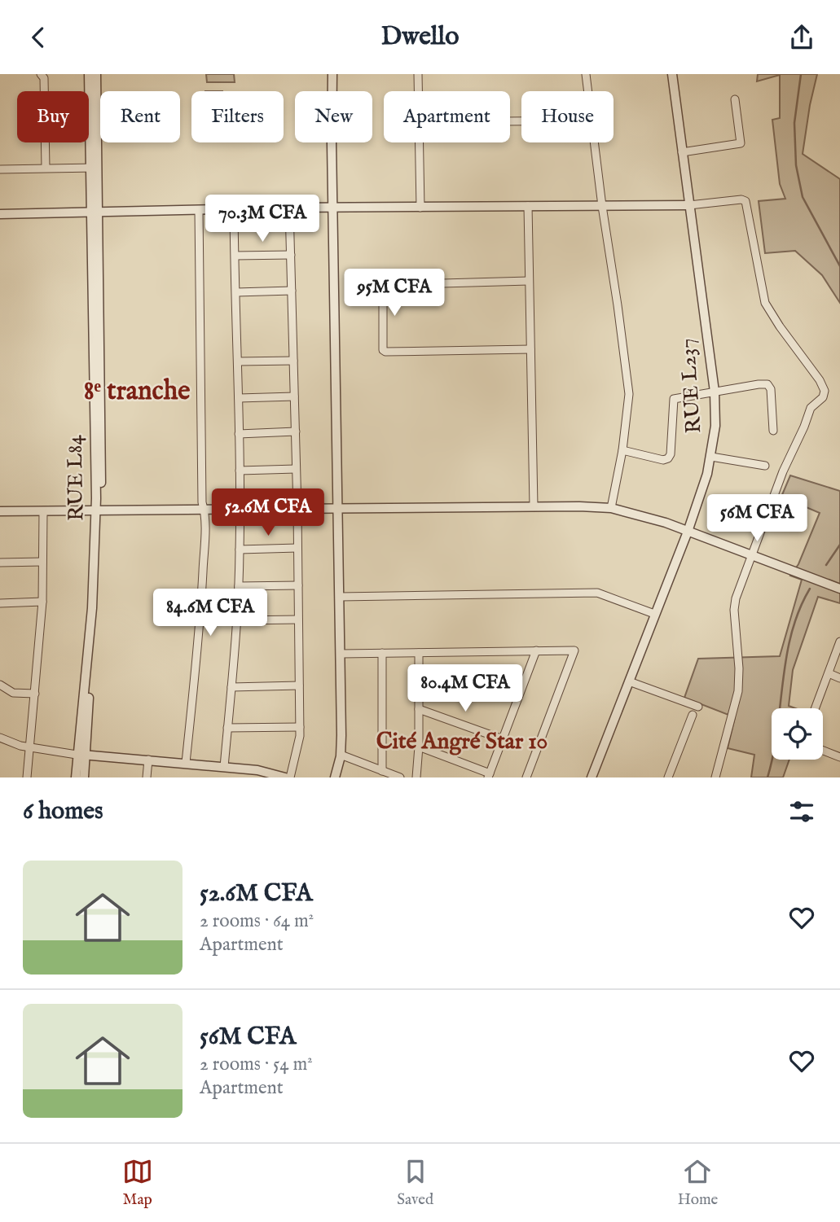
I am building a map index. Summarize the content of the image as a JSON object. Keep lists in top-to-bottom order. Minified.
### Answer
{"streets":{"street":["RUE L237","RUE L84"]},"districts":["8ᵉ tranche","Cité Angré Star 10"],"page":{"header":"Dwello","chip":["Buy","Rent","Filters","New","Apartment","House"],"price":["70.3M CFA","95M CFA","52.6M CFA","56M CFA","84.6M CFA","80.4M CFA"],"heading":"6 homes","list":[{"name":"52.6M CFA","note":"2 rooms · 64 m² · Apartment"},{"name":"56M CFA","note":"2 rooms · 54 m² · Apartment"}],"tabs":["Map","Saved","Home"]}}
